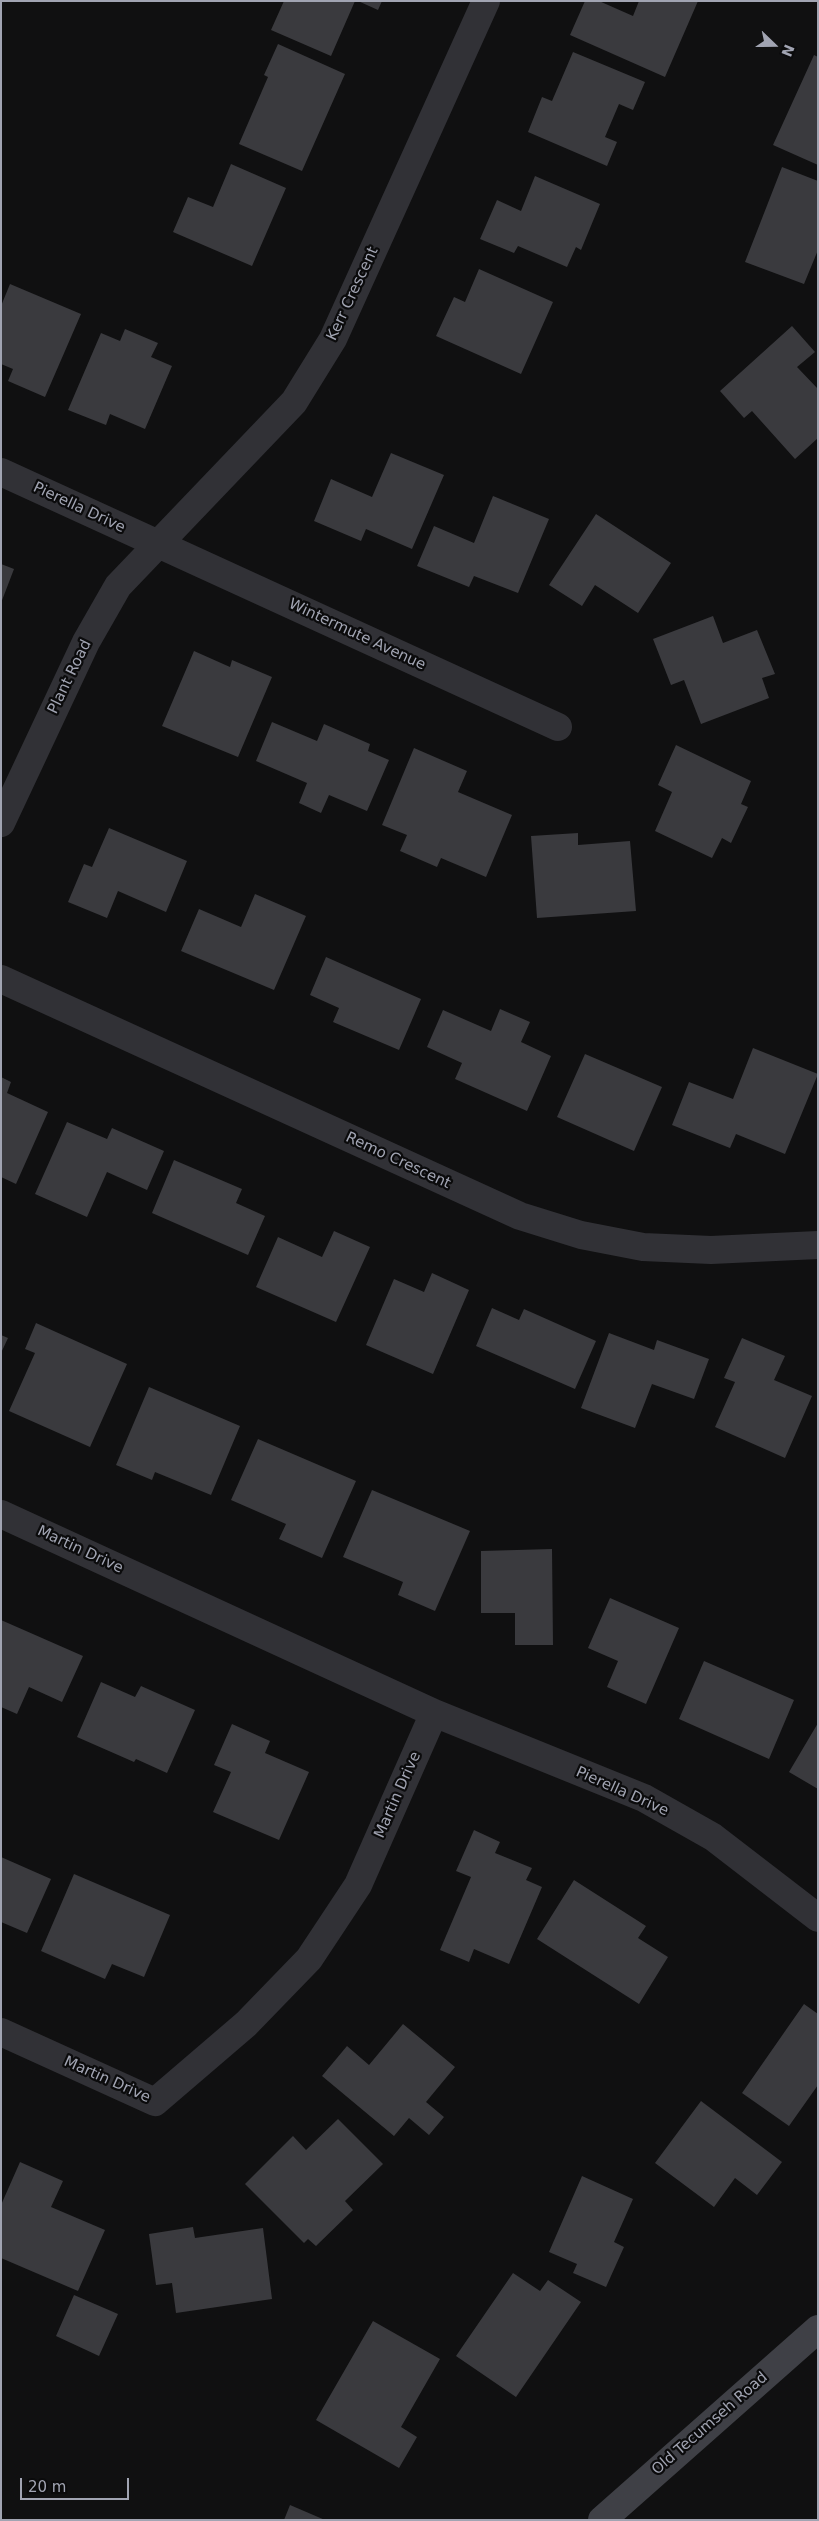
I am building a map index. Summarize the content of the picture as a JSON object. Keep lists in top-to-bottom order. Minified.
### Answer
{"streets":{"main road":["Old Tecumseh Road"],"street":["Kerr Crescent","Pierella Drive","Wintermute Avenue","Plant Road","Remo Crescent","Martin Drive"]},"crossings":[["Kerr Crescent","Pierella Drive"],["Kerr Crescent","Wintermute Avenue"],["Kerr Crescent","Plant Road"],["Pierella Drive","Wintermute Avenue"],["Pierella Drive","Plant Road"],["Pierella Drive","Martin Drive"],["Wintermute Avenue","Plant Road"]],"scale_bar":"20 m","north":"right"}
